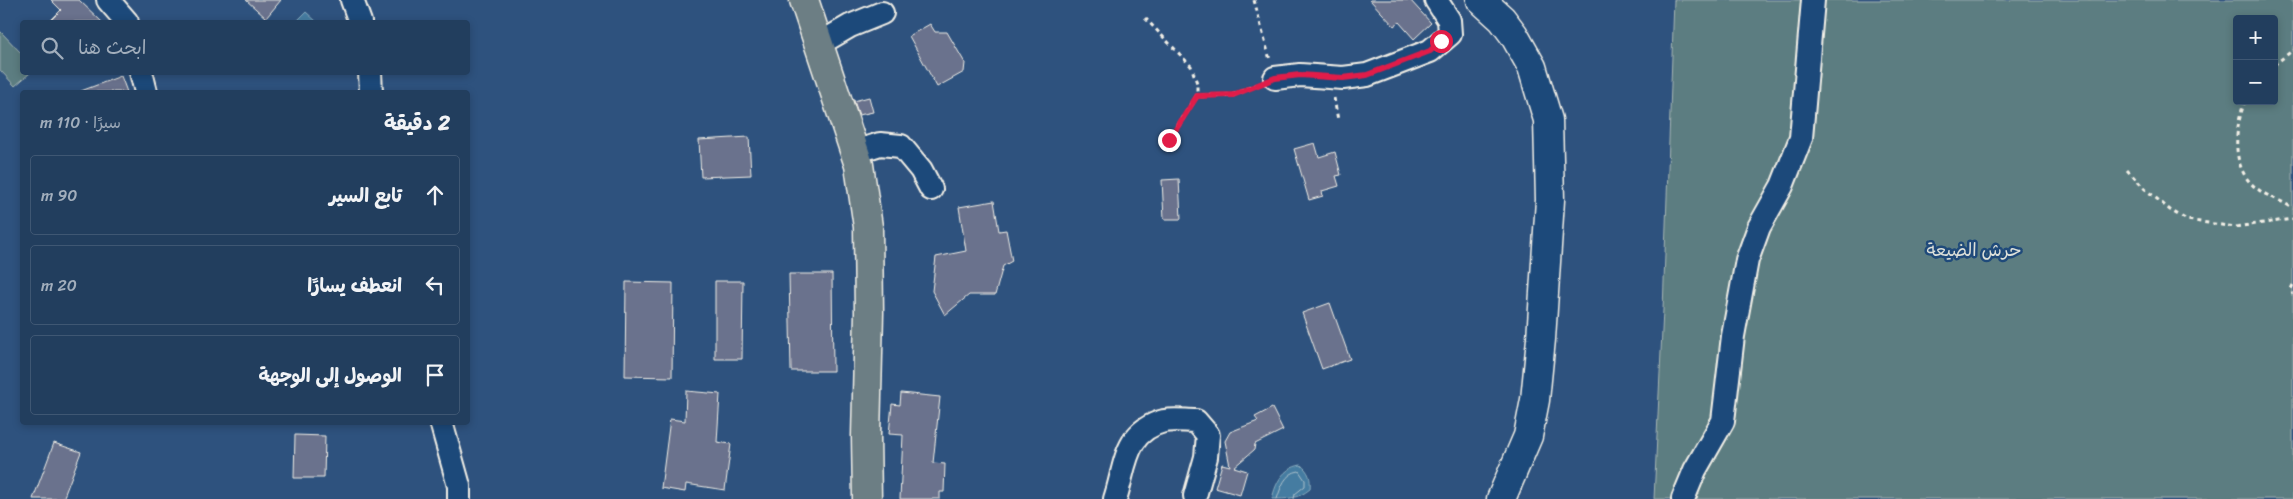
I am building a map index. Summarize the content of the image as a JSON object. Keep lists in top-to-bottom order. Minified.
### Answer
{"parks":["حرش الضيعة"],"page":{"map_buttons":["+","−"],"search":"ابحث هنا","heading":["2 دقيقة","سيرًا · 110 m"],"list":[["تابع السير","90 m"],["انعطف يسارًا","20 m"],"الوصول إلى الوجهة"]}}
